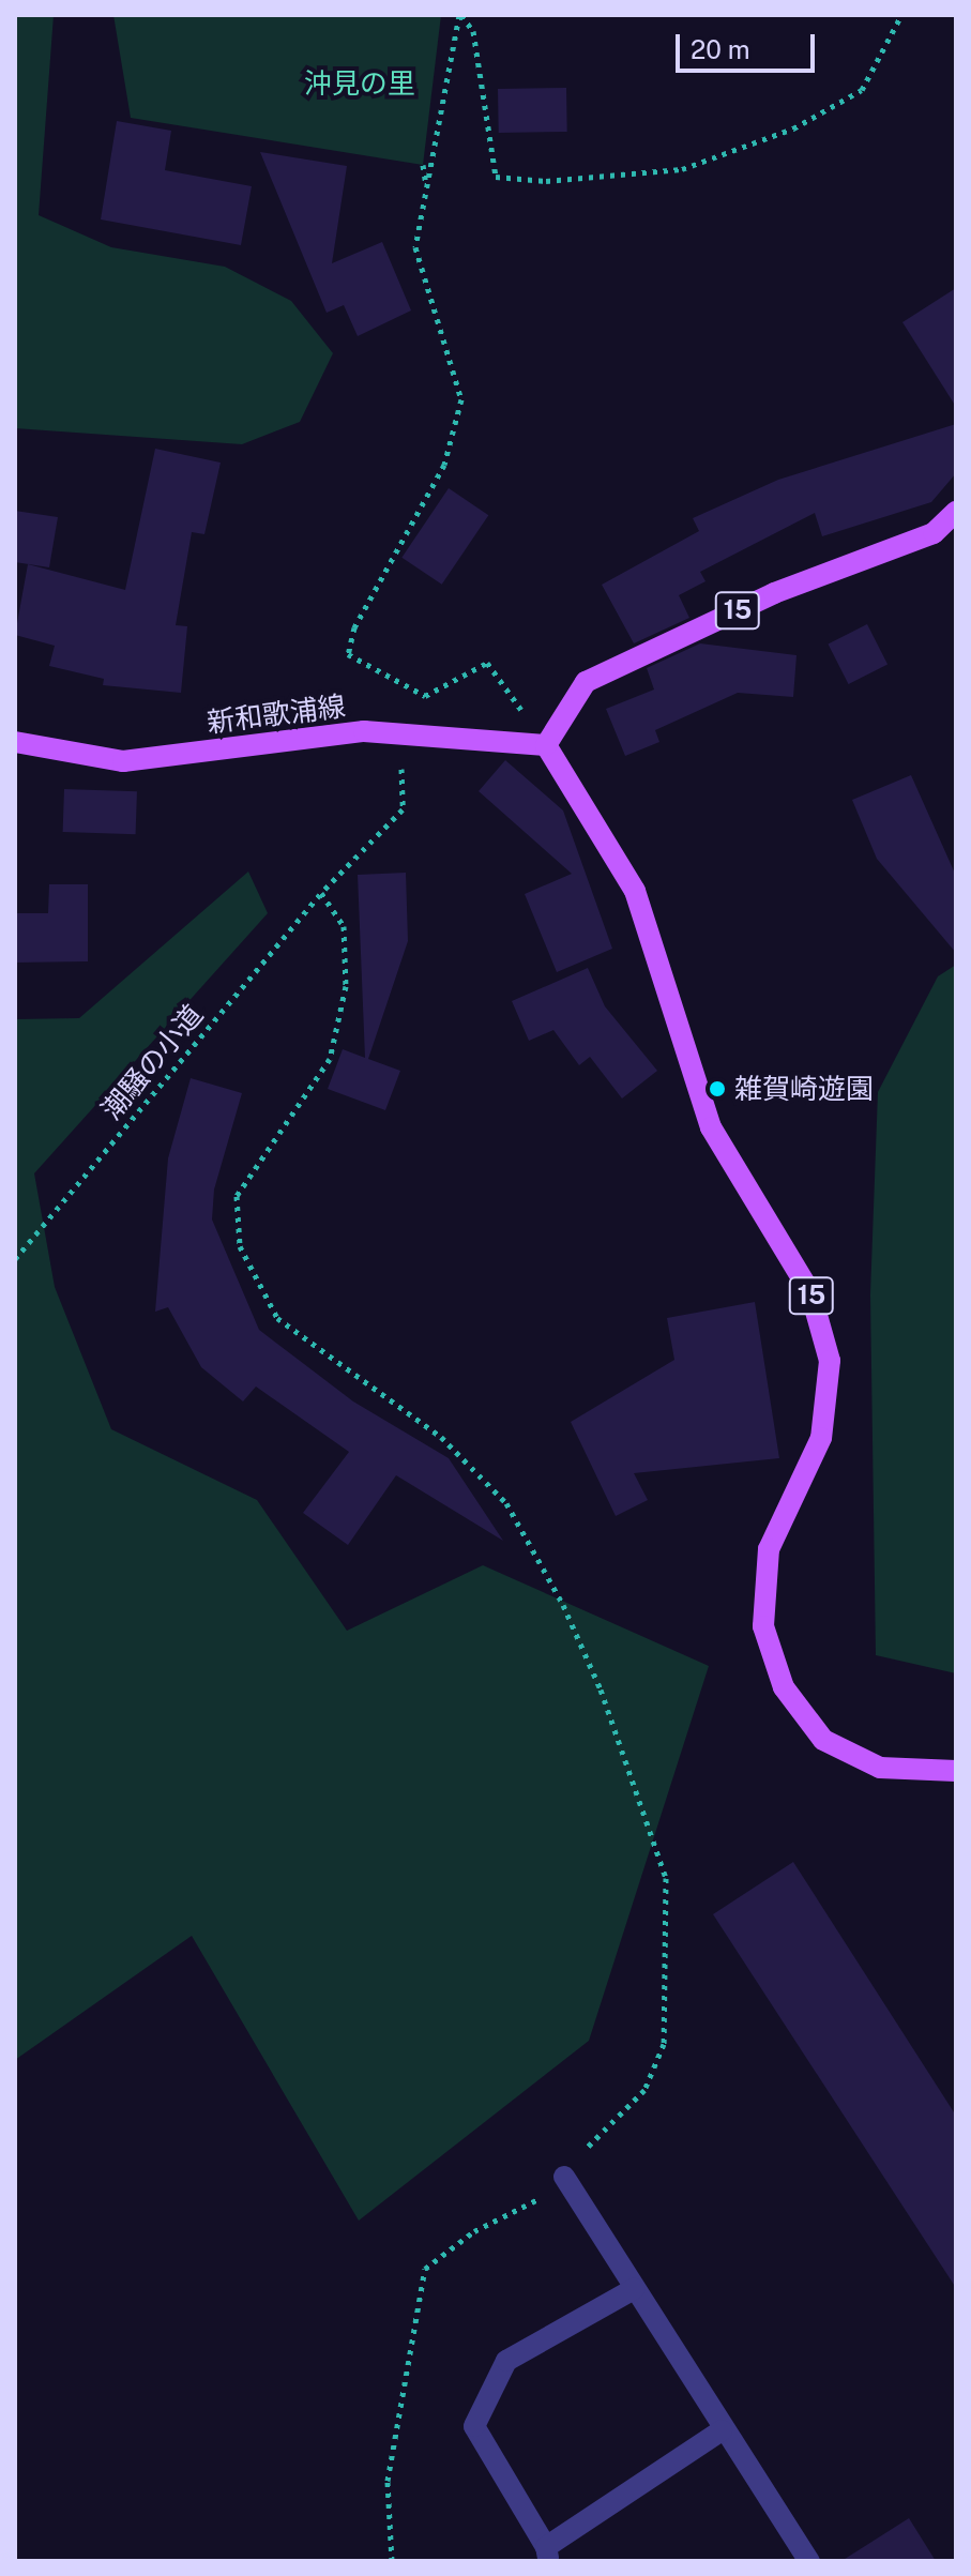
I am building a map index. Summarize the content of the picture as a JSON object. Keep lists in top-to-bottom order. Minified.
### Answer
{"streets":{"main road":["15","新和歌浦線"],"path":["潮騒の小道"]},"crossings":[["15","新和歌浦線"],["新和歌浦線","潮騒の小道"]],"parks":["沖見の里"],"places":["雑賀崎遊園"],"scale_bar":"20 m"}
